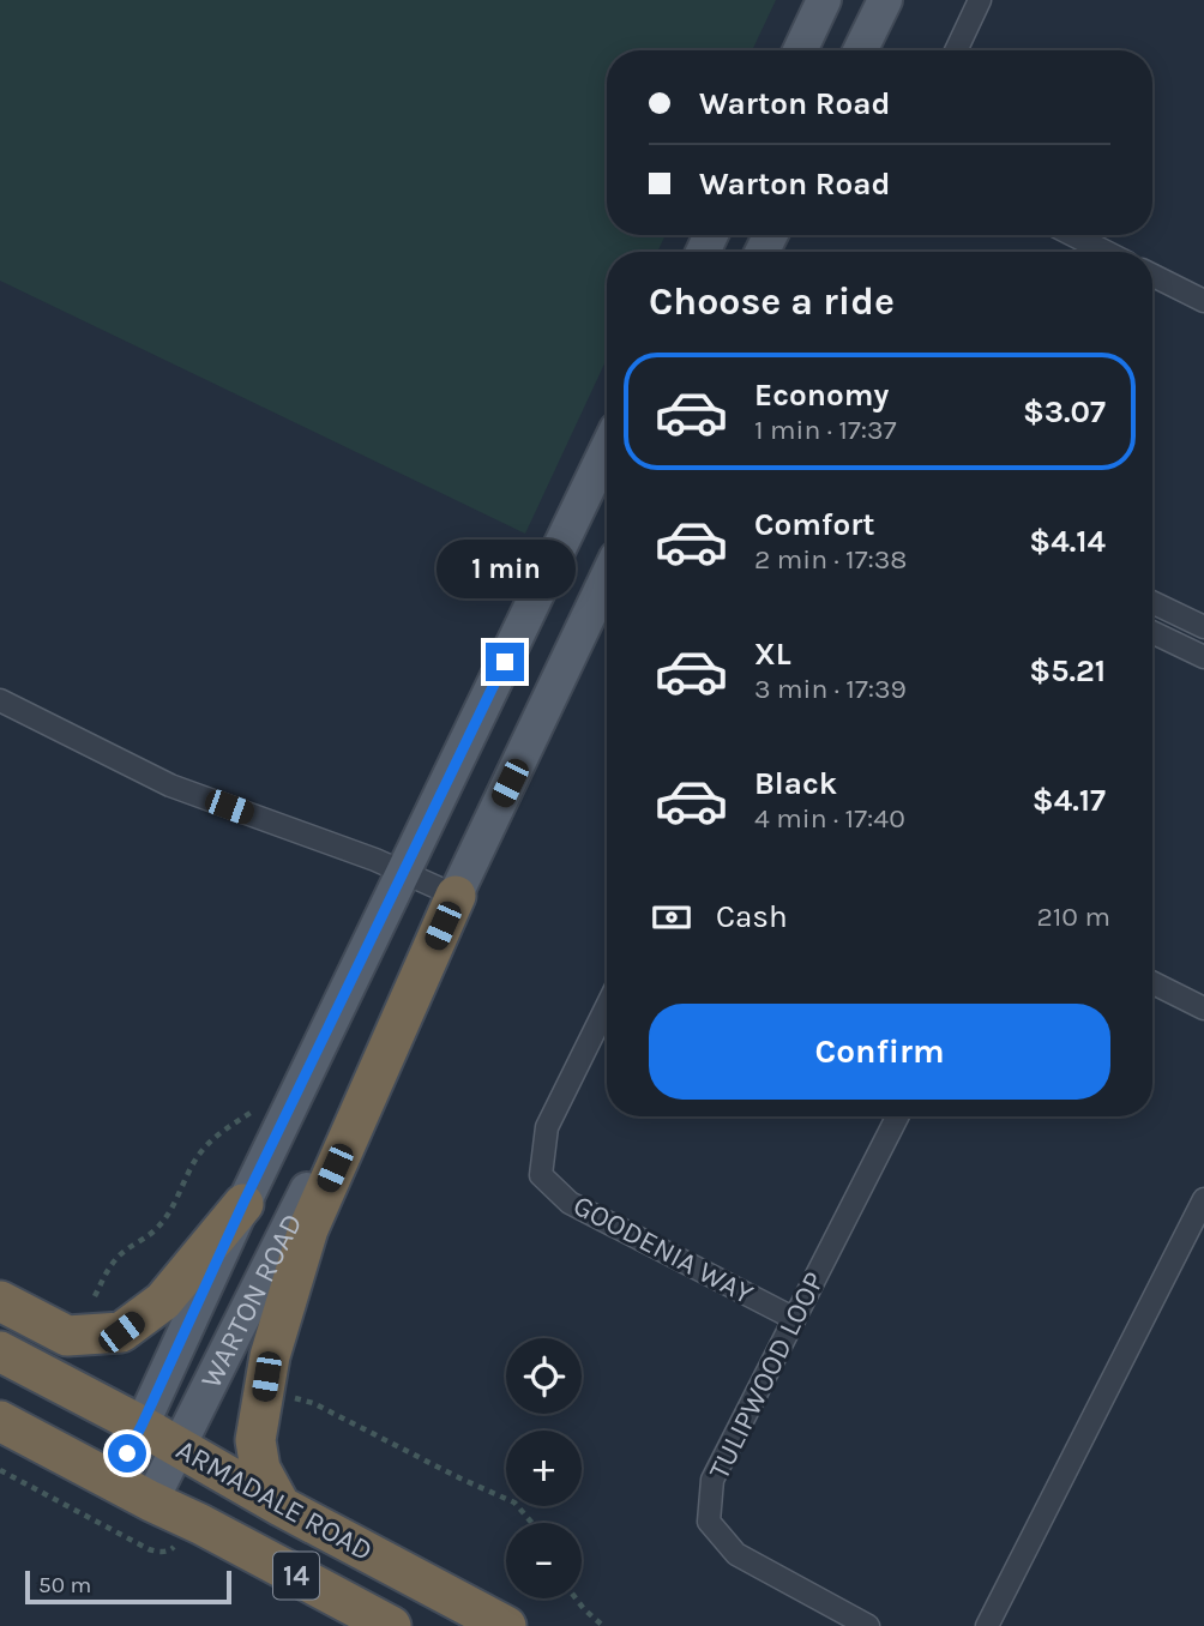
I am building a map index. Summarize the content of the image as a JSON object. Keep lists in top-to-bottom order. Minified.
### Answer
{"streets":{"highway":["ARMADALE ROAD","14"],"main road":["WARTON ROAD"],"street":["GOODENIA WAY","TULIPWOOD LOOP"]},"crossings":[["GOODENIA WAY","TULIPWOOD LOOP"],["WARTON ROAD","ARMADALE ROAD"]],"scale_bar":"50 m","page":{"banner":["Warton Road","Warton Road"],"heading":"Choose a ride","list":[{"name":"Economy","note":"1 min · 17:37","value":"$3.07"},{"name":"Comfort","note":"2 min · 17:38","value":"$4.14"},{"name":"XL","note":"3 min · 17:39","value":"$5.21"},{"name":"Black","note":"4 min · 17:40","value":"$4.17"}],"bubble":"1 min","pay":["Cash","210 m"],"buttons":"Confirm","map_buttons":["+","−"],"scale":"50 m"}}
